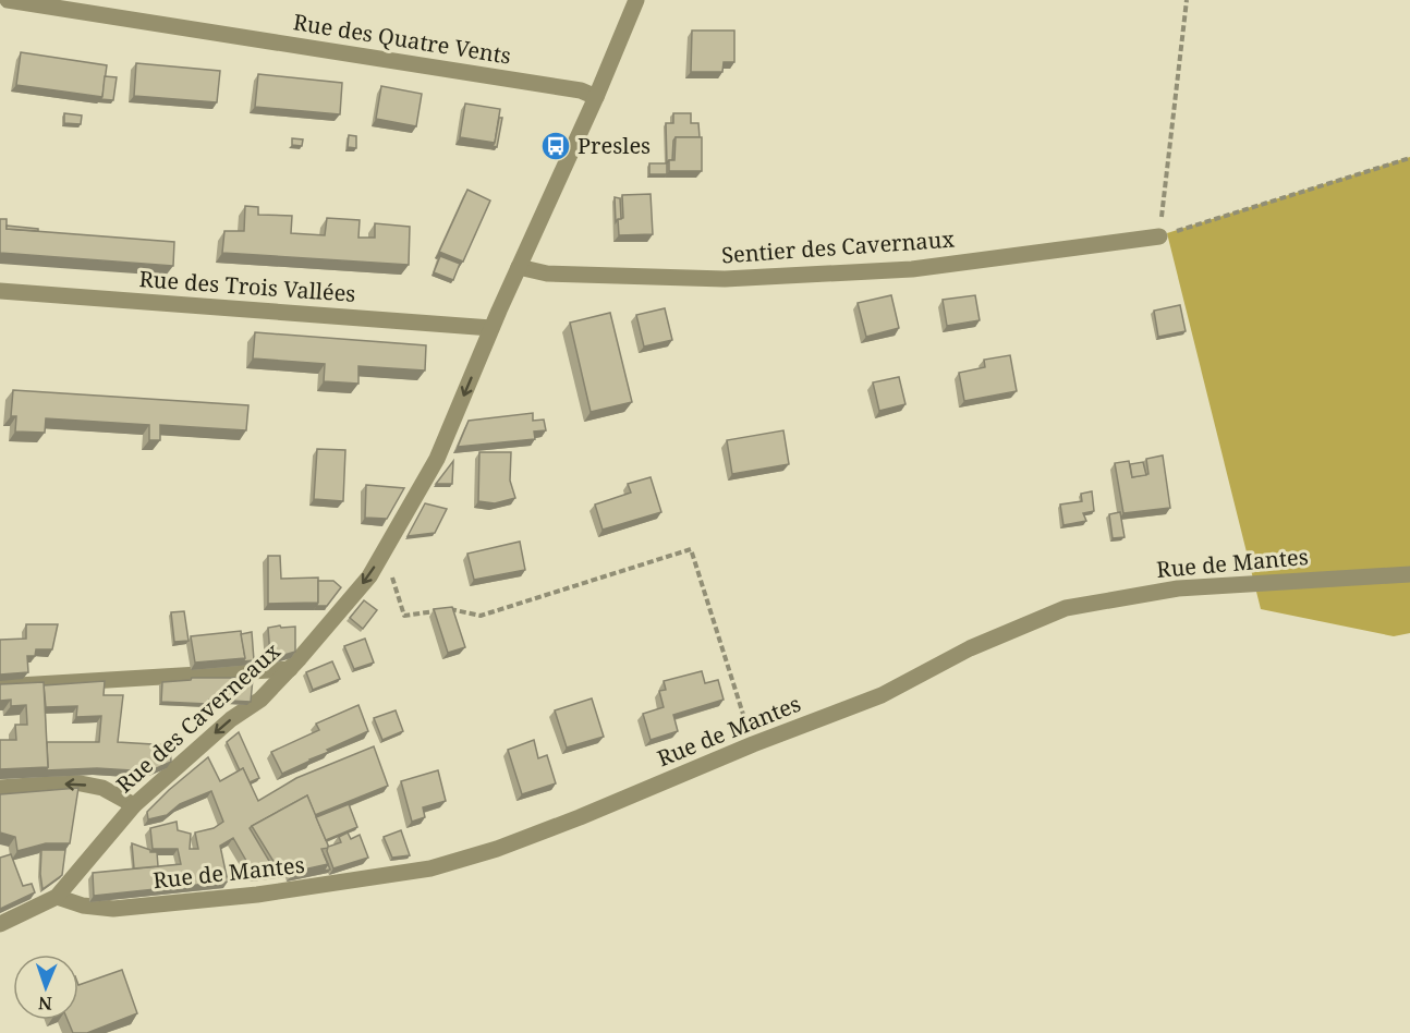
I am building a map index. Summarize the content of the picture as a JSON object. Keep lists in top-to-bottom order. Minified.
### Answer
{"streets":{"street":["Rue des Quatre Vents","Sentier des Cavernaux","Rue des Trois Vallées","Rue de Mantes","Rue des Caverneaux"]},"crossings":[["Rue des Quatre Vents","Rue des Caverneaux"],["Sentier des Cavernaux","Rue des Caverneaux"],["Rue des Trois Vallées","Rue des Caverneaux"],["Rue de Mantes","Rue des Caverneaux"]],"one_way":["Rue des Caverneaux"],"places":{"bus stop":["Presles"]},"north":"bottom"}
